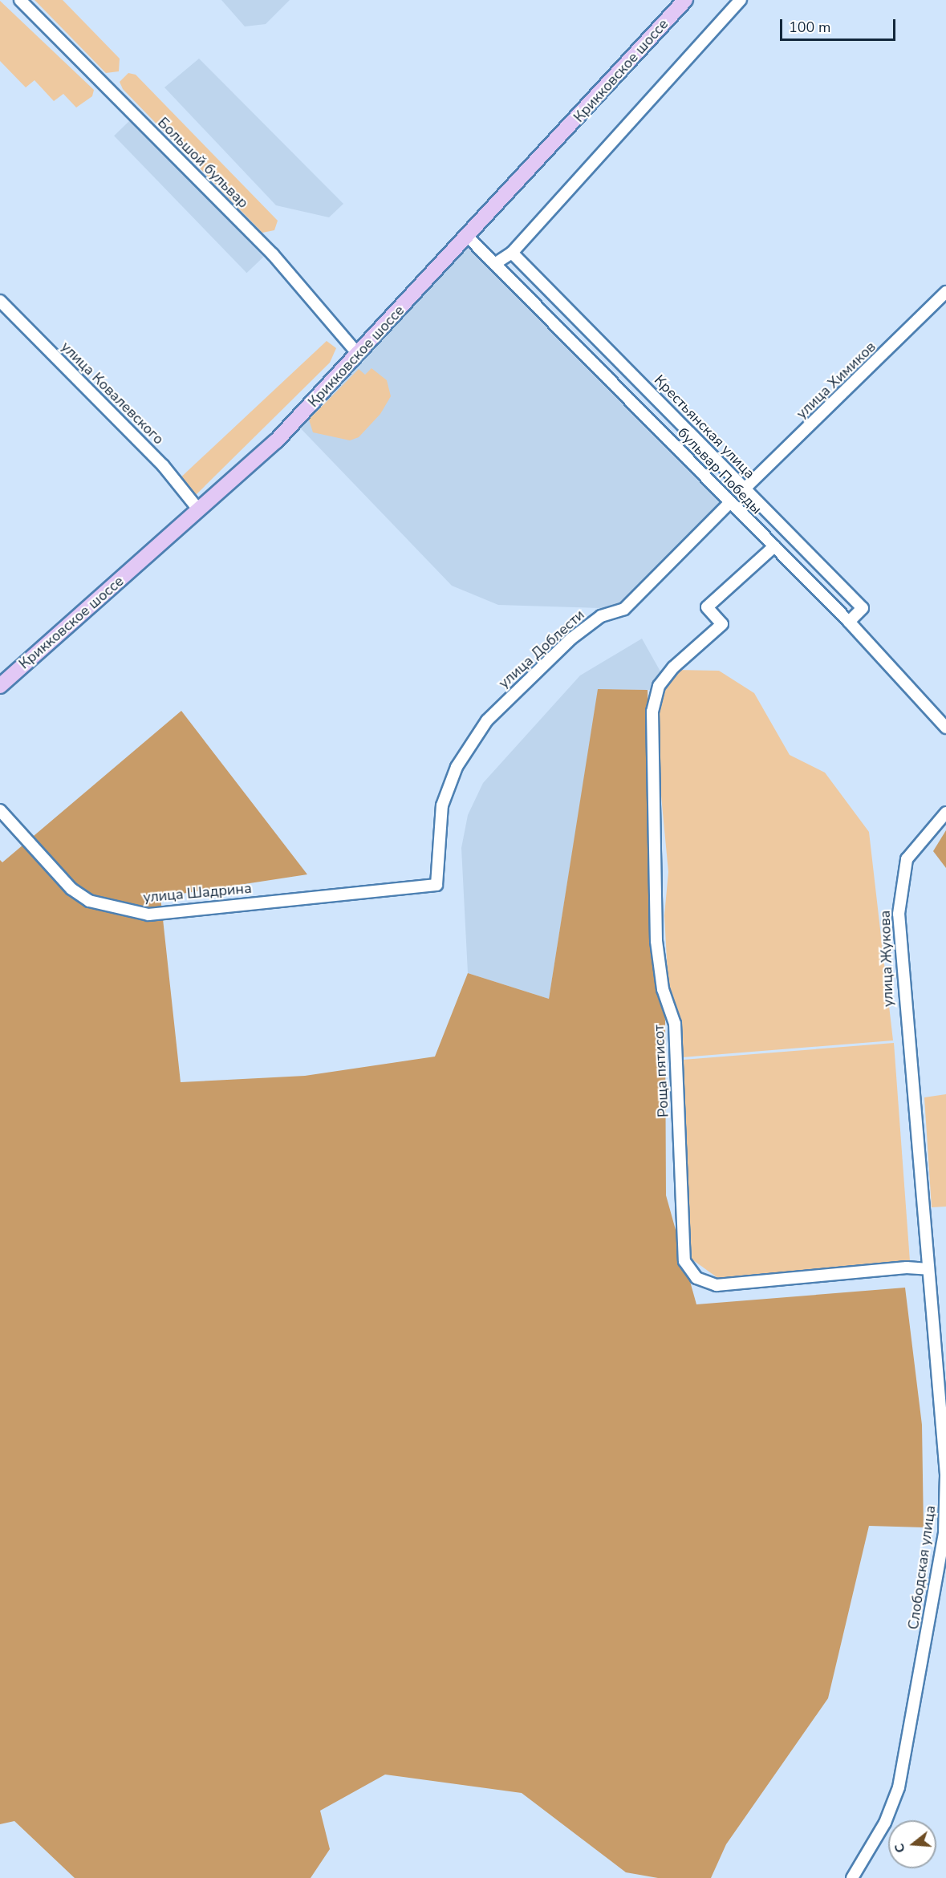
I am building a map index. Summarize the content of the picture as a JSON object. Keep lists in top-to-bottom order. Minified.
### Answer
{"streets":{"main road":["Крикковское шоссе"],"street":["Большой бульвар","улица Химиков","улица Ковалевского","Крестьянская улица","бульвар Победы","улица Доблести","улица Шадрина","улица Жукова","Роща пятисот","Слободская улица"]},"crossings":[["Крикковское шоссе","Большой бульвар"],["Крикковское шоссе","улица Ковалевского"],["Крикковское шоссе","бульвар Победы"],["улица Химиков","Крестьянская улица"],["Крестьянская улица","бульвар Победы"],["бульвар Победы","улица Доблести"],["бульвар Победы","Роща пятисот"],["улица Доблести","улица Шадрина"],["улица Жукова","Слободская улица"],["Роща пятисот","Слободская улица"]],"scale_bar":"100 m","north":"left"}
